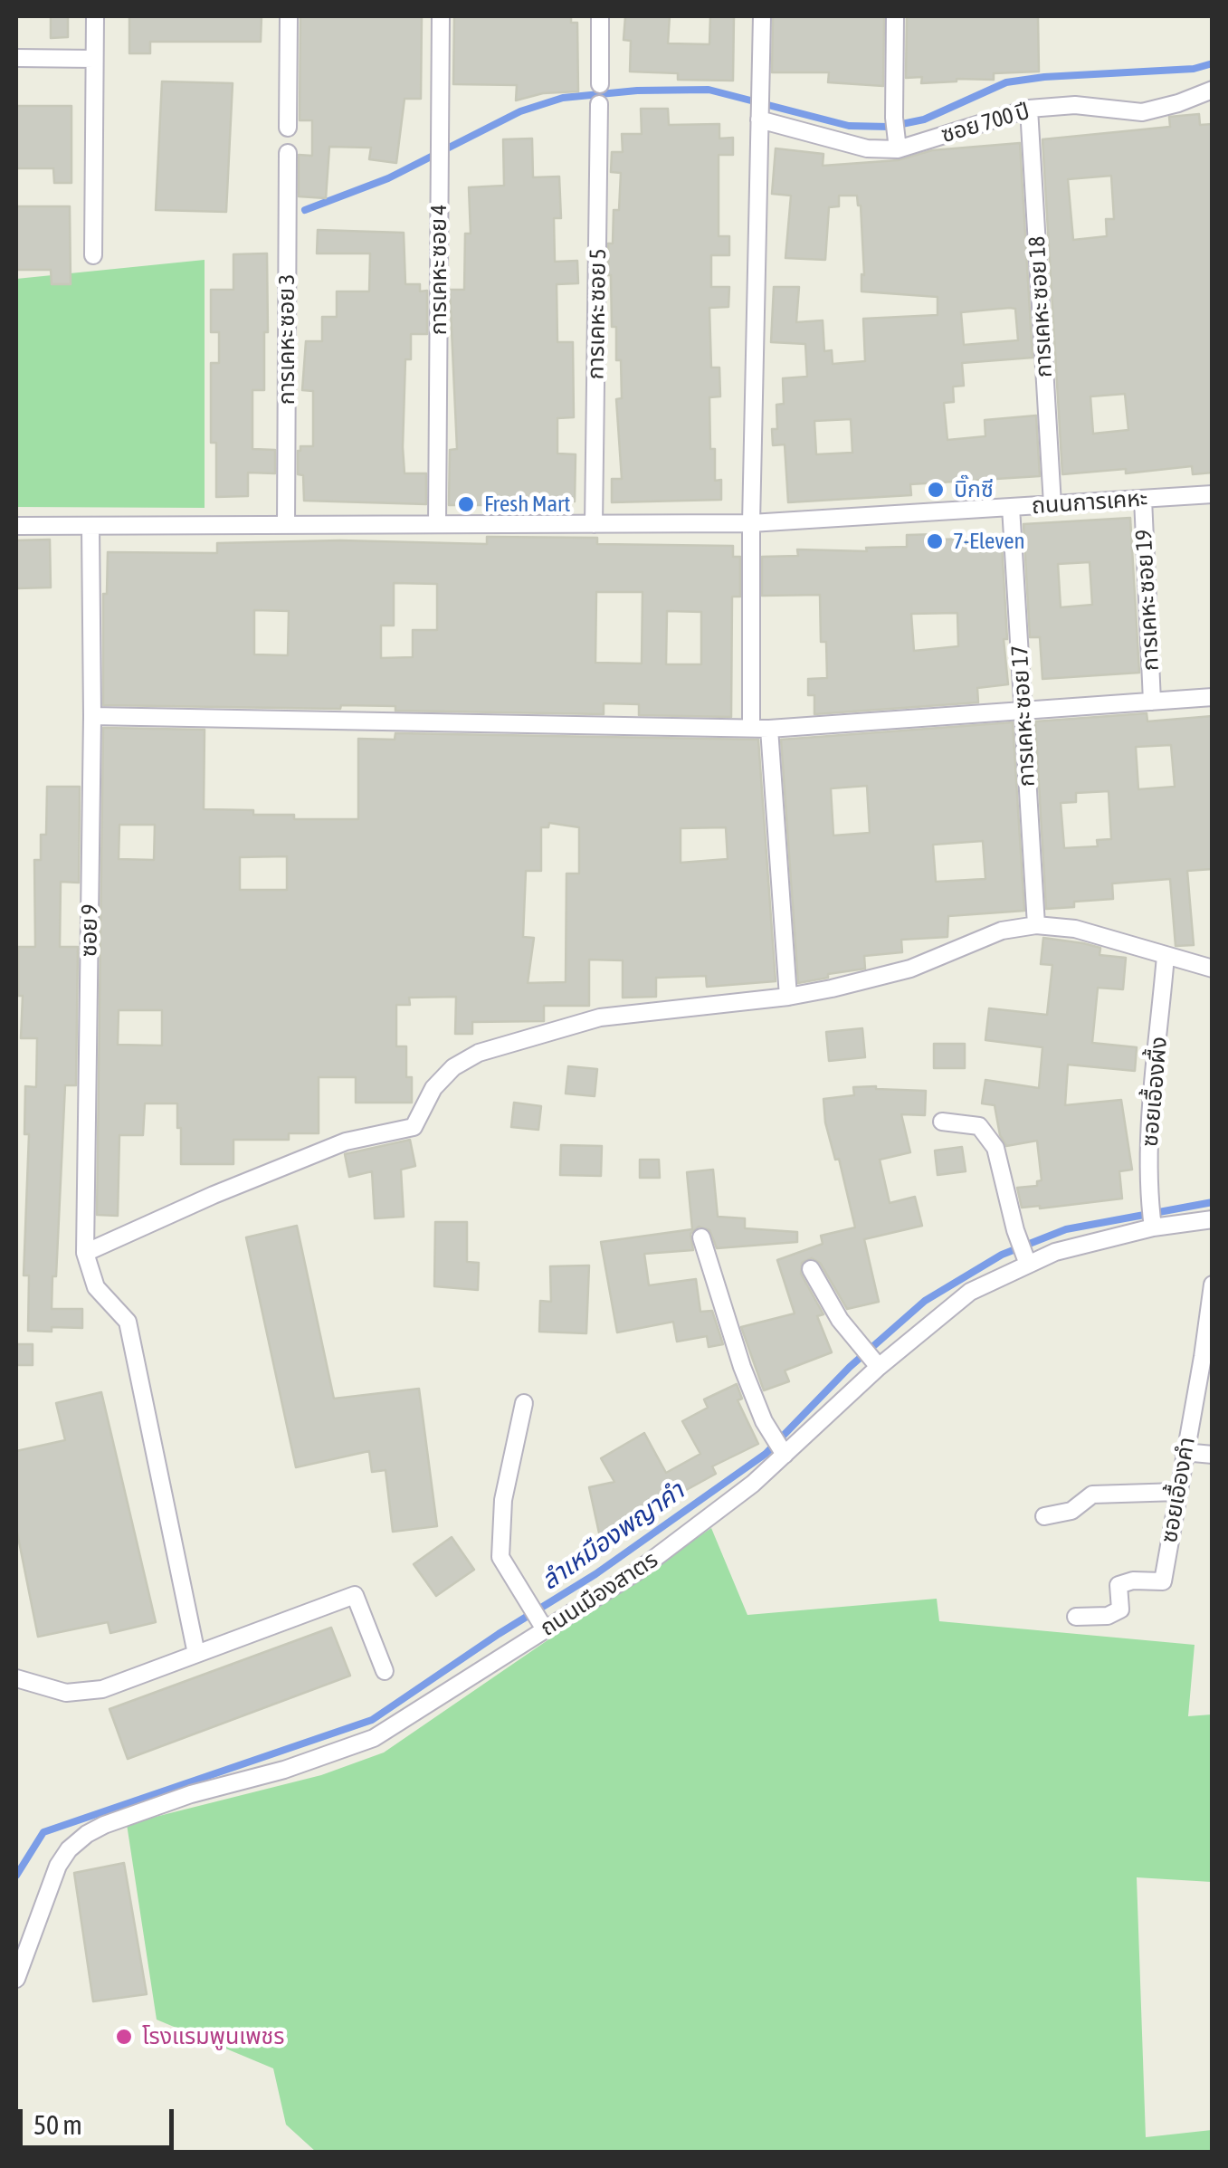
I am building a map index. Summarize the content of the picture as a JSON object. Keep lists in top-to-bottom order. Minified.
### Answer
{"streets":{"street":["ซอย 700 ปี","การเคหะ ซอย 4","การเคหะ ซอย 18","การเคหะ ซอย 5","การเคหะ ซอย 3","ถนนการเคหะ","การเคหะ ซอย 19","การเคหะ ซอย 17","ซอย 9","ซอยเอื้องผื้ง","ซอยเอื้องคำ","ถนนเมืองสาตร"]},"crossings":[["ซอย 700 ปี","การเคหะ ซอย 18"],["การเคหะ ซอย 4","ถนนการเคหะ"],["การเคหะ ซอย 18","ถนนการเคหะ"],["การเคหะ ซอย 5","ถนนการเคหะ"],["การเคหะ ซอย 3","ถนนการเคหะ"],["ถนนการเคหะ","การเคหะ ซอย 19"],["ถนนการเคหะ","การเคหะ ซอย 17"],["ถนนการเคหะ","ซอย 9"],["ซอยเอื้องผื้ง","ถนนเมืองสาตร"]],"water":["ลำเหมืองพญาคำ"],"places":["บิ๊กซี","Fresh Mart","7-Eleven","โรงแรมพูนเพชร"],"scale_bar":"50 m"}
